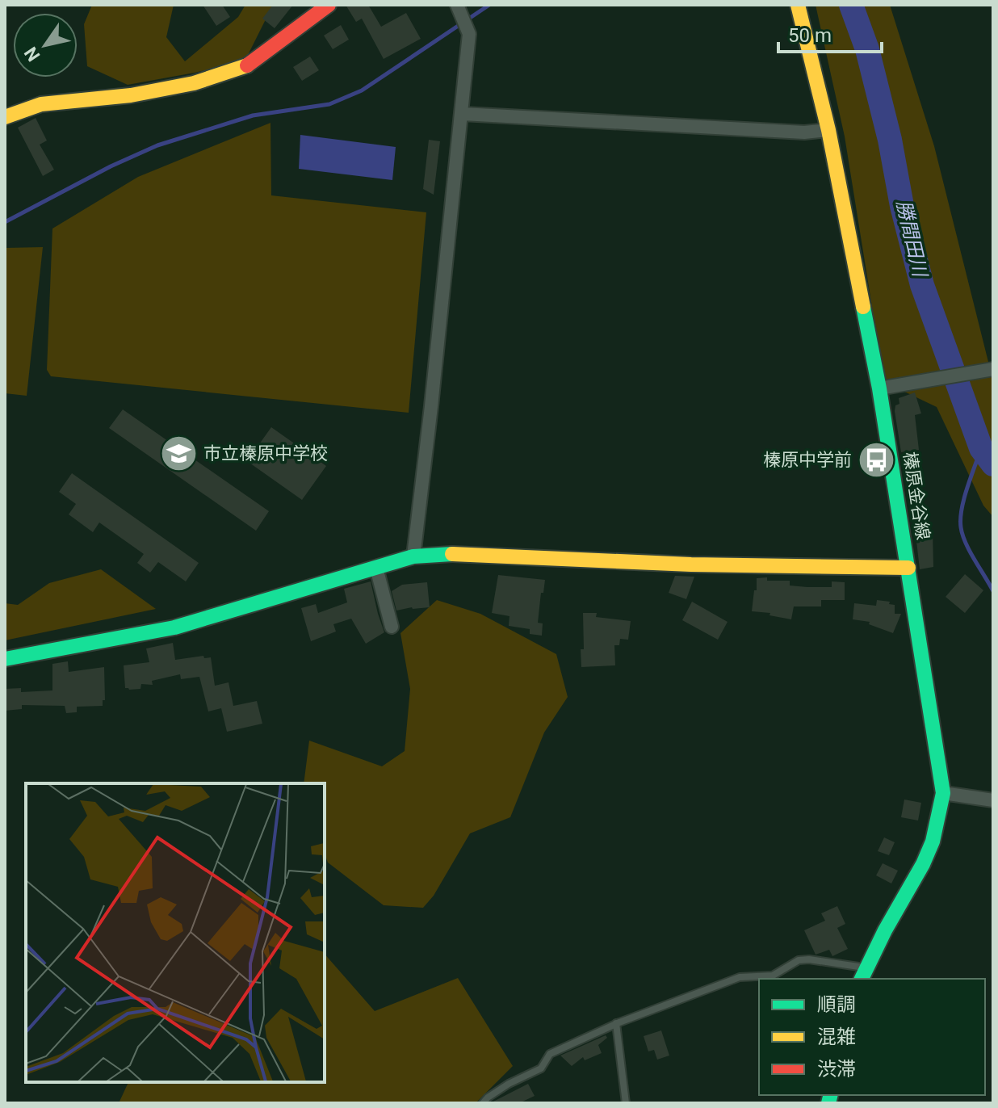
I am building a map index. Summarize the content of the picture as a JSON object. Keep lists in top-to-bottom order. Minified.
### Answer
{"streets":{"street":["榛原金谷線"]},"water":["勝間田川"],"places":{"school or university":["市立榛原中学校"],"bus stop":["榛原中学前"]},"legend":["順調","混雑","渋滞"],"scale_bar":"50 m","north":"bottom left"}
